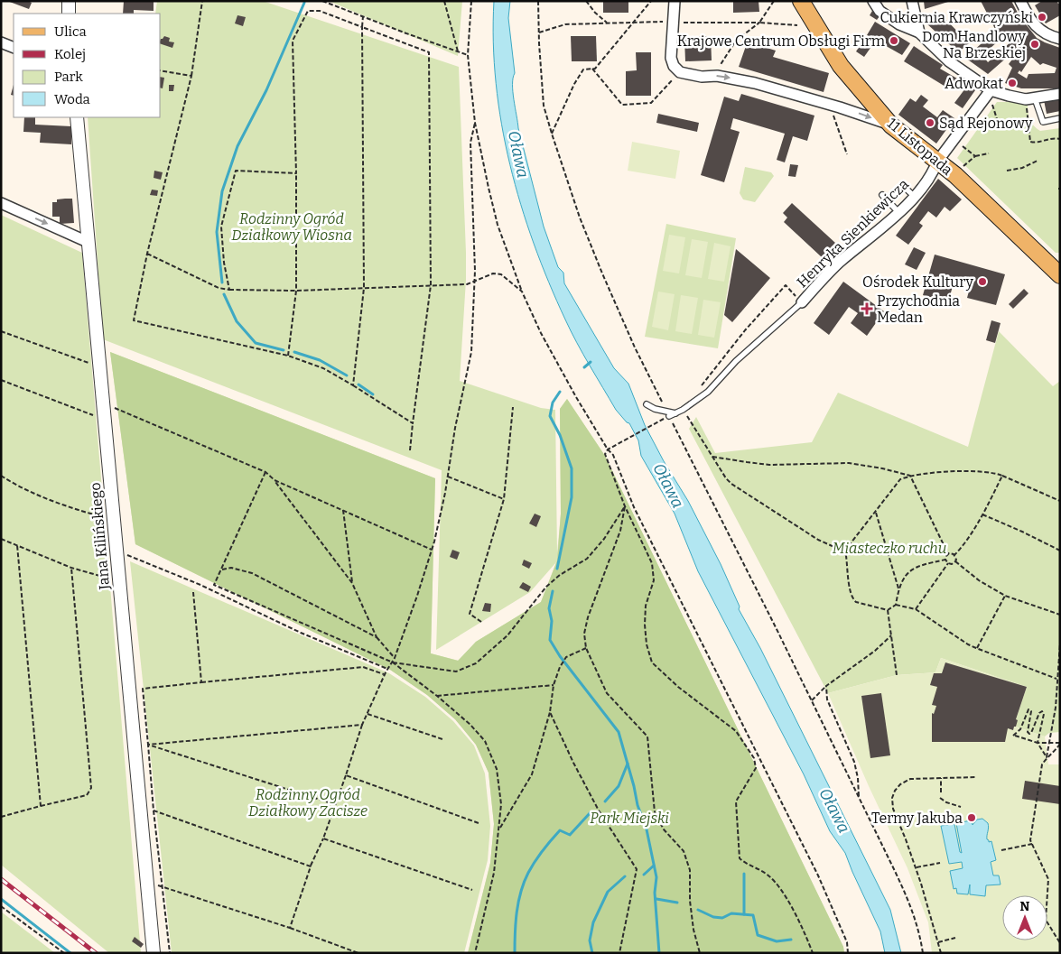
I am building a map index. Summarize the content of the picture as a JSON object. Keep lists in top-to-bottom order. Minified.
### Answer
{"streets":{"main road":["11 Listopada"],"street":["Henryka Sienkiewicza","Jana Kilińskiego"]},"crossings":[["11 Listopada","Henryka Sienkiewicza"]],"water":["Oława"],"parks":["Rodzinny Ogród Działkowy Wiosna","Miasteczko ruchu","Rodzinny Ogród Działkowy Zacisze","Park Miejski"],"places":{"other":["Cukiernia Krawczyński","Krajowe Centrum Obsługi Firm","Dom Handlowy Na Brzeskiej","Adwokat","Sąd Rejonowy","Ośrodek Kultury","Termy Jakuba"],"health":["Przychodnia Medan"]},"legend":["Ulica","Kolej","Park","Woda"],"north":"top"}
